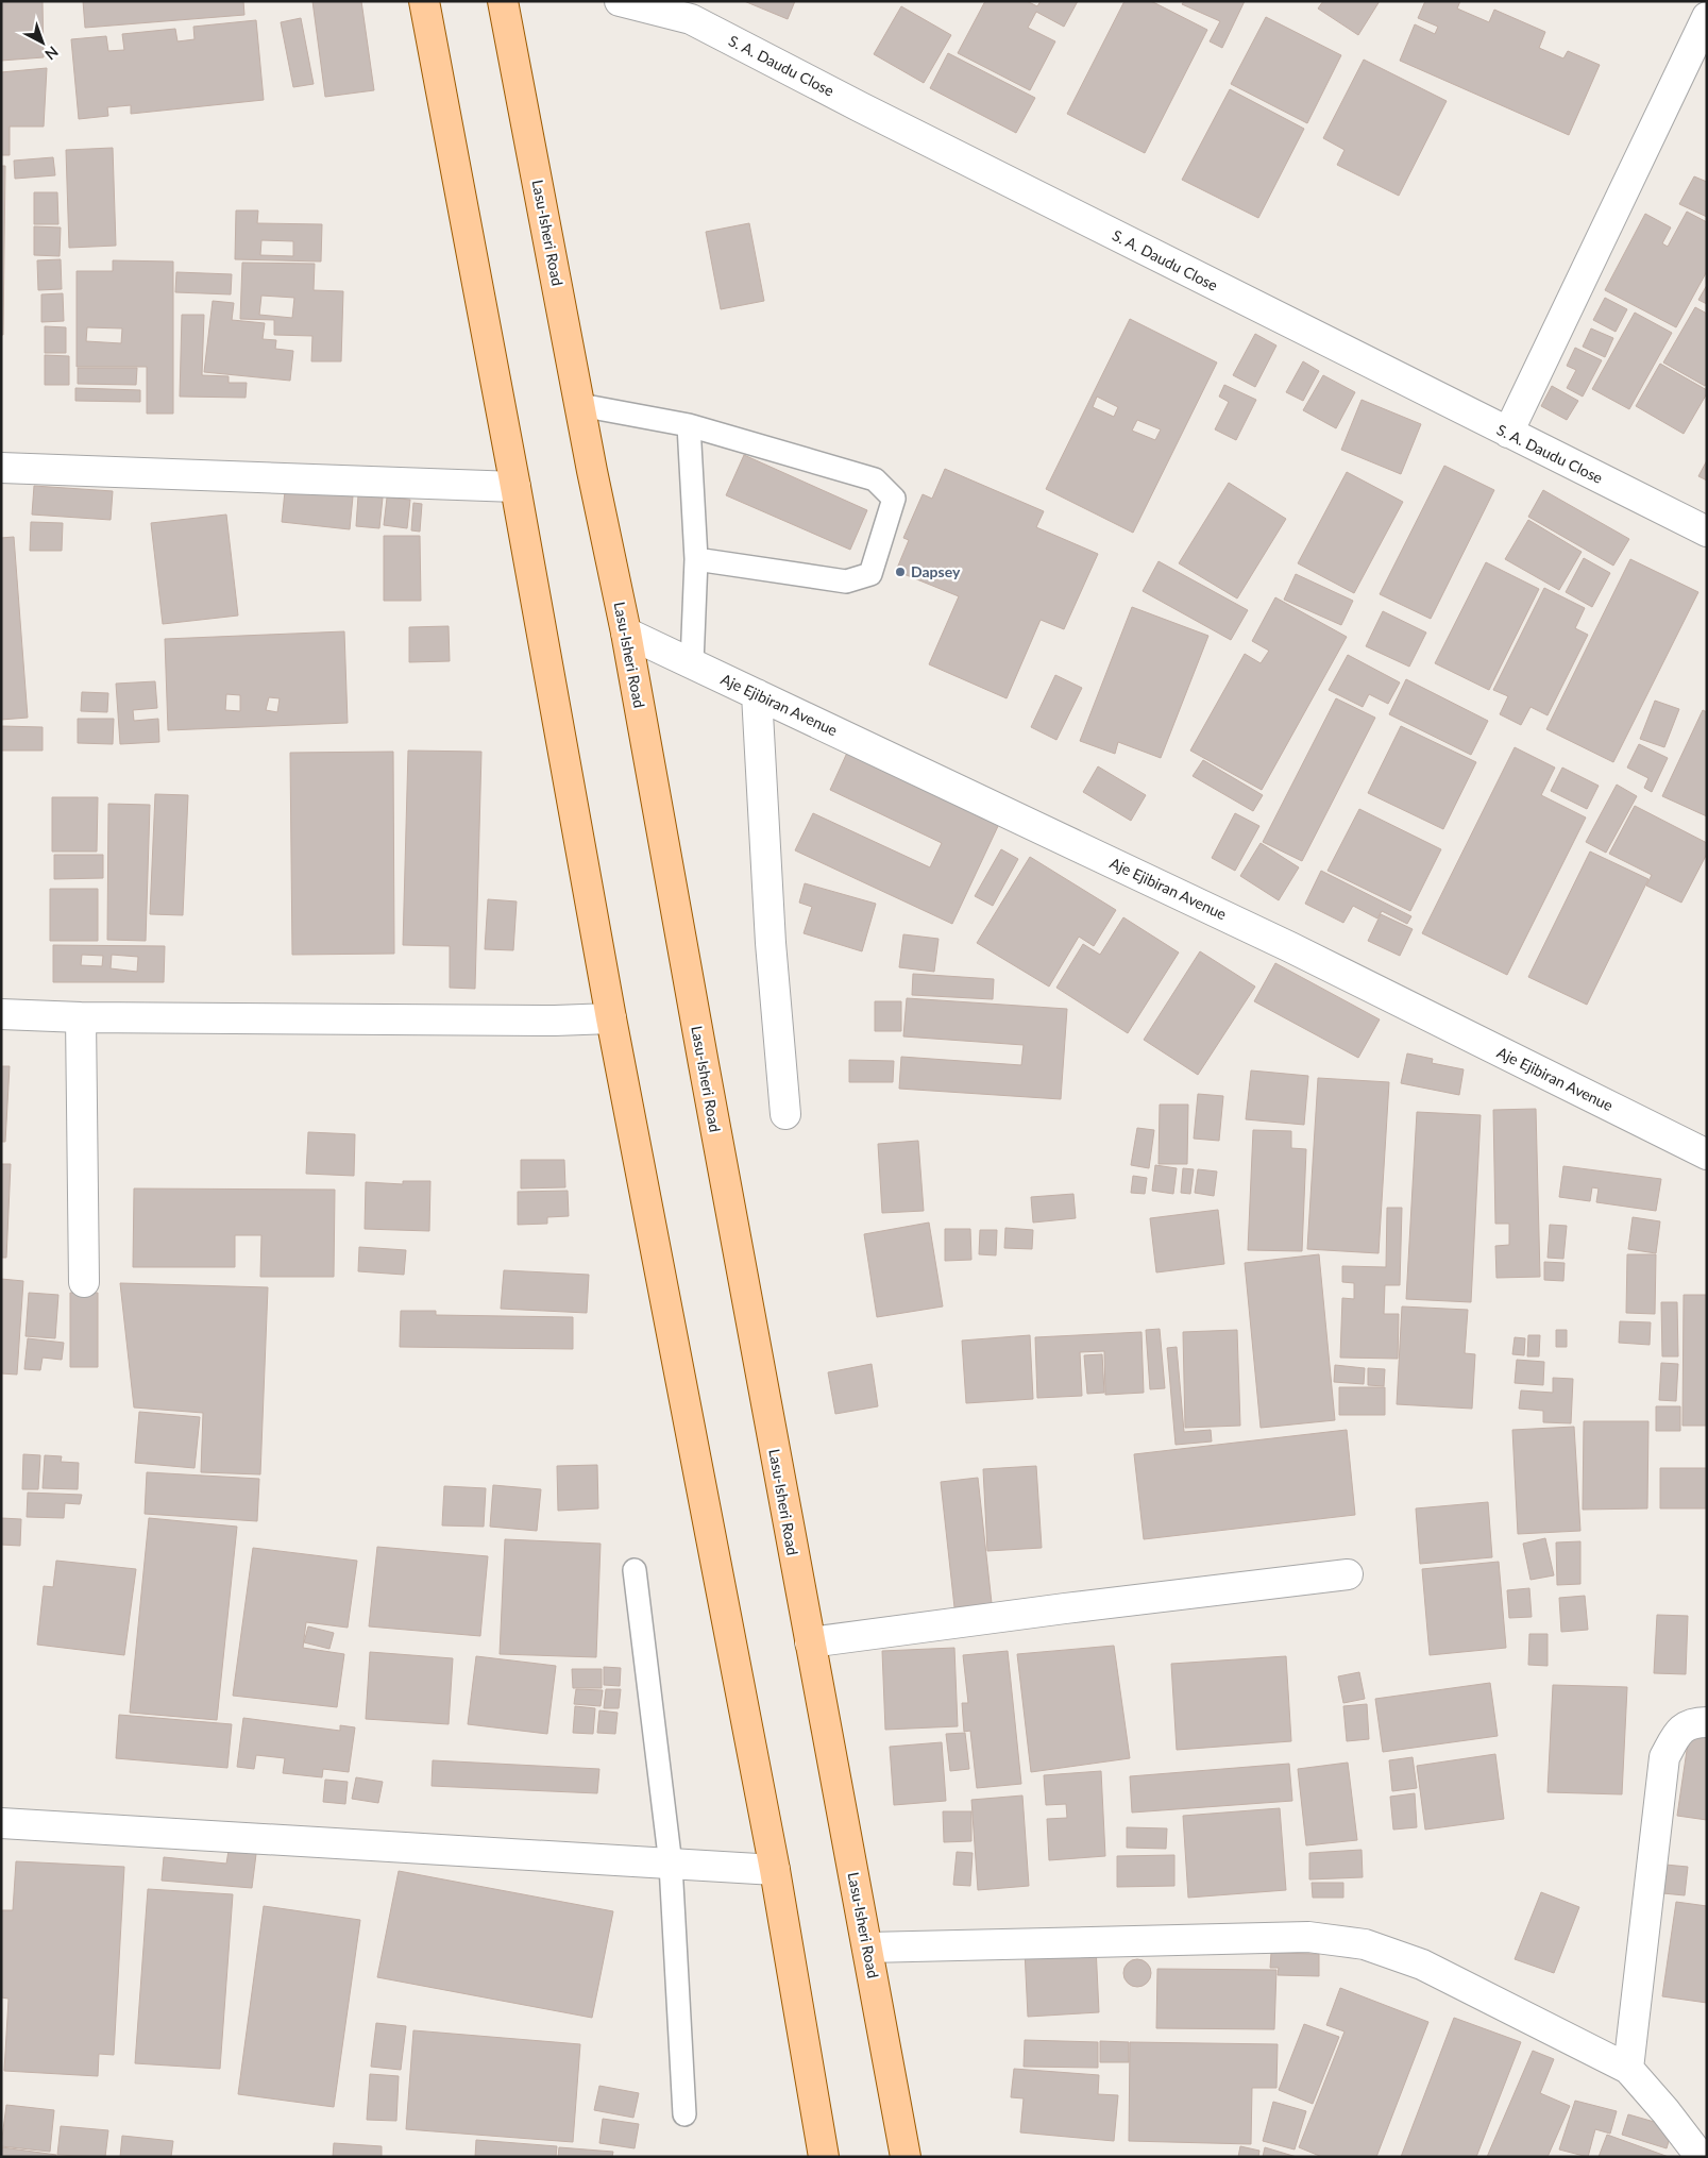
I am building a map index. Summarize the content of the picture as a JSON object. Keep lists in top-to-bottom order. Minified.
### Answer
{"streets":{"main road":["Lasu-Isheri Road"],"street":["S. A. Daudu Close","Aje Ejibiran Avenue"]},"crossings":[["Lasu-Isheri Road","Aje Ejibiran Avenue"]],"places":["Dapsey"],"north":"bottom right"}
